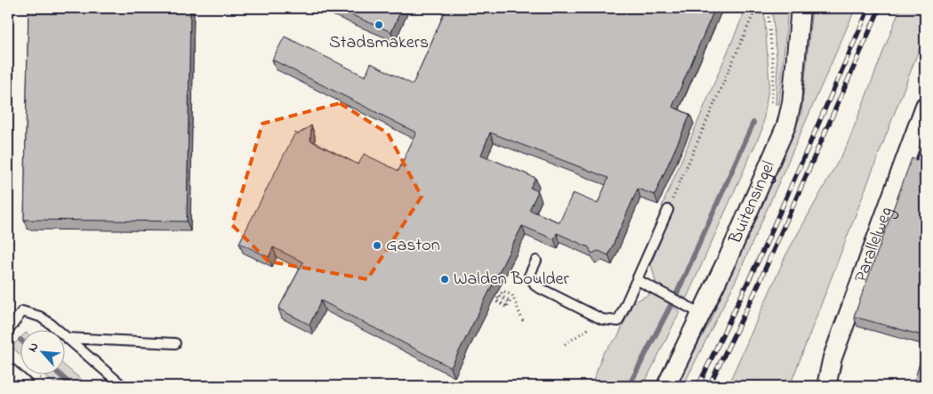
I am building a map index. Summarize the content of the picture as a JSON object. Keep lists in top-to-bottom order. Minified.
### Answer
{"streets":{"street":["Buitensingel","Parallelweg"]},"places":["Stadsmakers","Gaston","Walden Boulder"],"north":"top left"}
